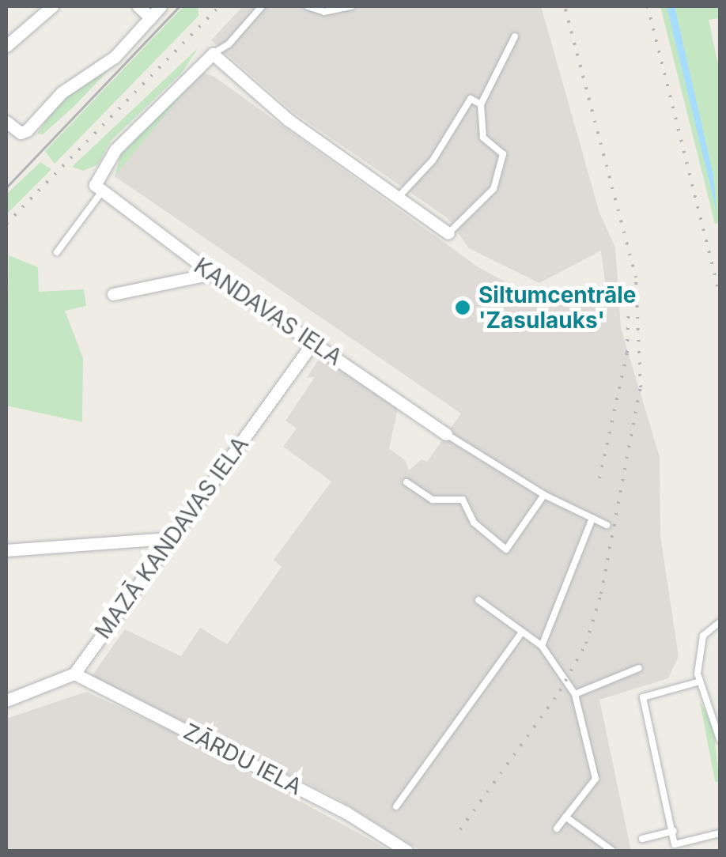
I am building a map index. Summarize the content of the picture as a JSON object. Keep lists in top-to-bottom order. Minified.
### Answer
{"streets":{"street":["KANDAVAS IELA","MAZĀ KANDAVAS IELA","ZĀRDU IELA"]},"crossings":[["KANDAVAS IELA","MAZĀ KANDAVAS IELA"],["MAZĀ KANDAVAS IELA","ZĀRDU IELA"]],"places":["Siltumcentrāle 'Zasulauks'"]}
